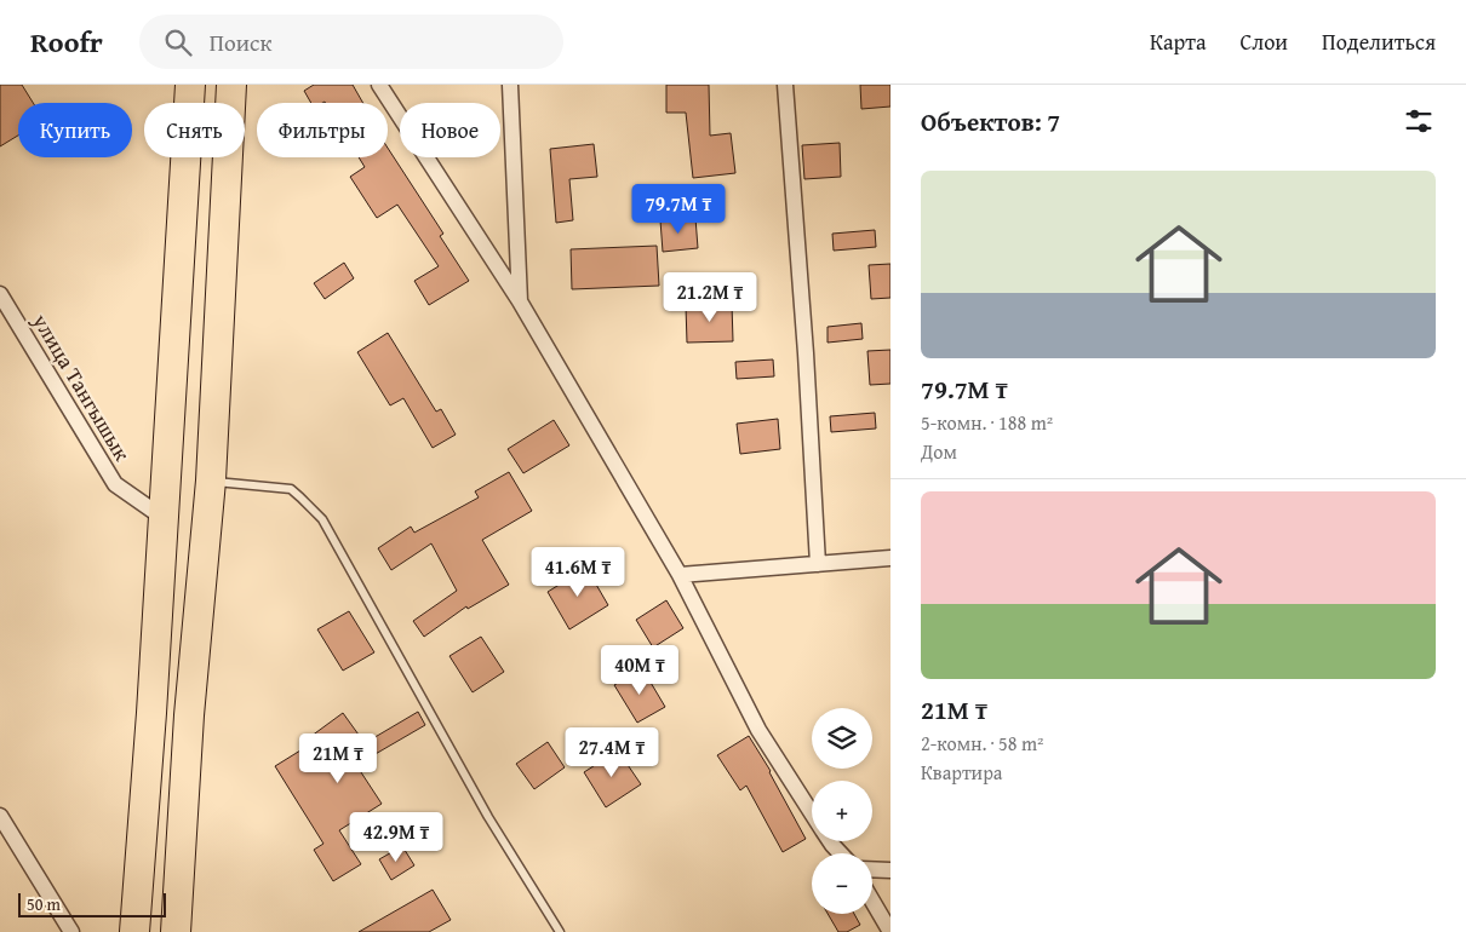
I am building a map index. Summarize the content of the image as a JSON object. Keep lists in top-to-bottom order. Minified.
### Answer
{"streets":{"street":["улица Тангышык"]},"scale_bar":"50 m","page":{"header":"Roofr","search":"Поиск","nav":["Карта","Слои","Поделиться"],"heading":"Объектов: 7","chip":["Купить","Снять","Фильтры","Новое"],"list":[{"name":"79.7M ₸","note":"5-комн. · 188 m² · Дом"},{"name":"21M ₸","note":"2-комн. · 58 m² · Квартира"}],"price":["79.7M ₸","21.2M ₸","41.6M ₸","40M ₸","27.4M ₸","21M ₸","42.9M ₸"],"map_buttons":["+","−"],"scale":"50 m"}}
